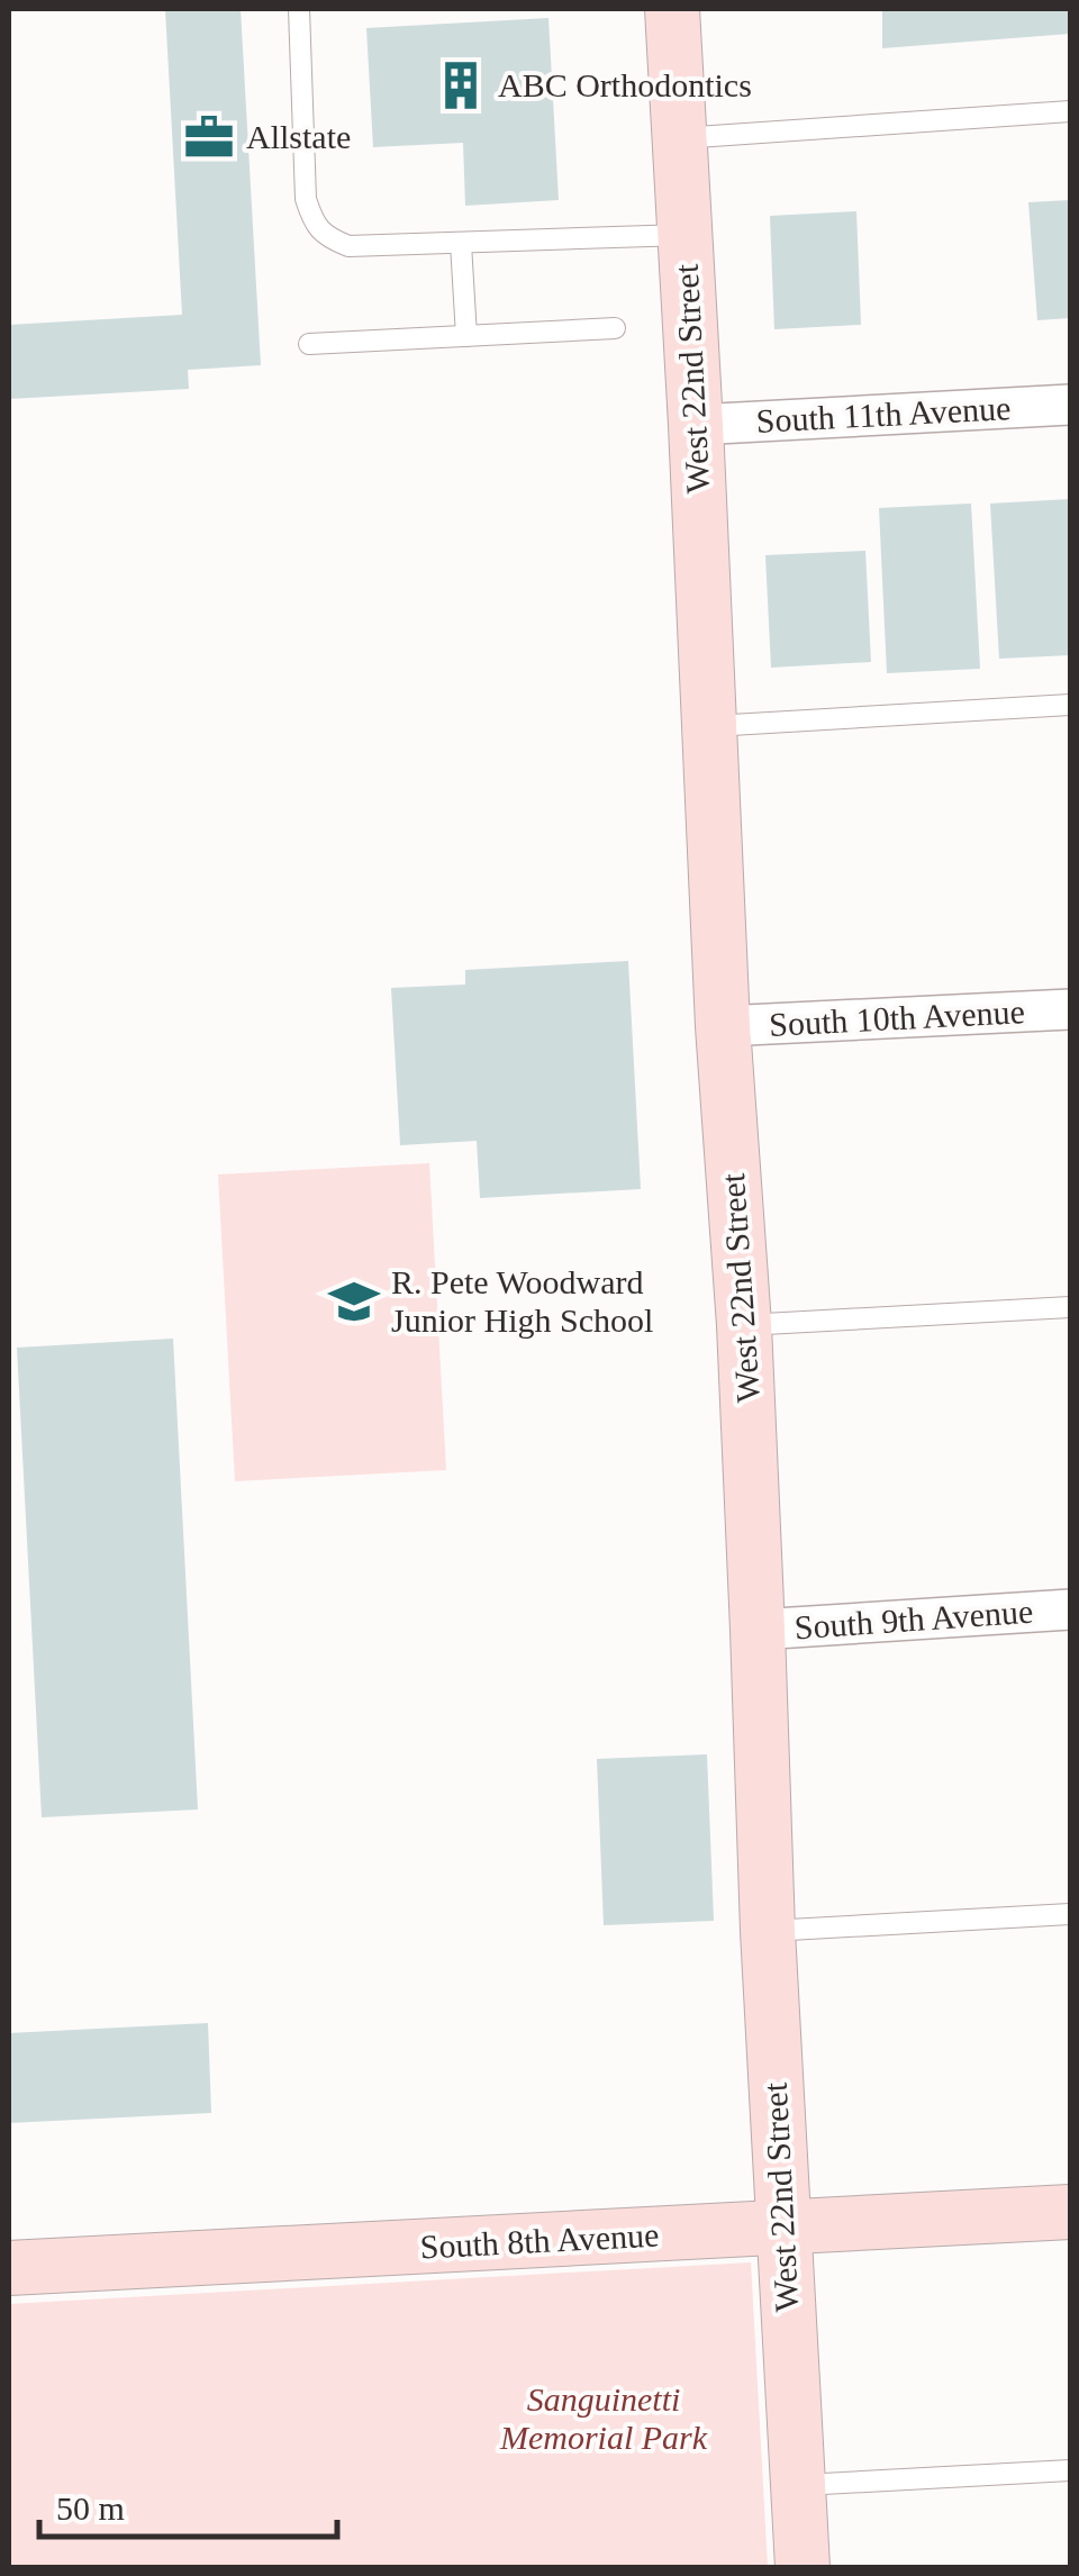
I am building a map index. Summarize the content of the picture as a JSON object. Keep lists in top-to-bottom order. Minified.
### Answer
{"streets":{"street":["West 22nd Street","South 11th Avenue","South 10th Avenue","South 9th Avenue","South 8th Avenue"]},"crossings":[["West 22nd Street","South 11th Avenue"],["West 22nd Street","South 10th Avenue"],["West 22nd Street","South 9th Avenue"],["West 22nd Street","South 8th Avenue"]],"parks":["Sanguinetti Memorial Park"],"places":{"building":["ABC Orthodontics"],"office":["Allstate"],"school or university":["R. Pete Woodward Junior High School"]},"scale_bar":"50 m"}
